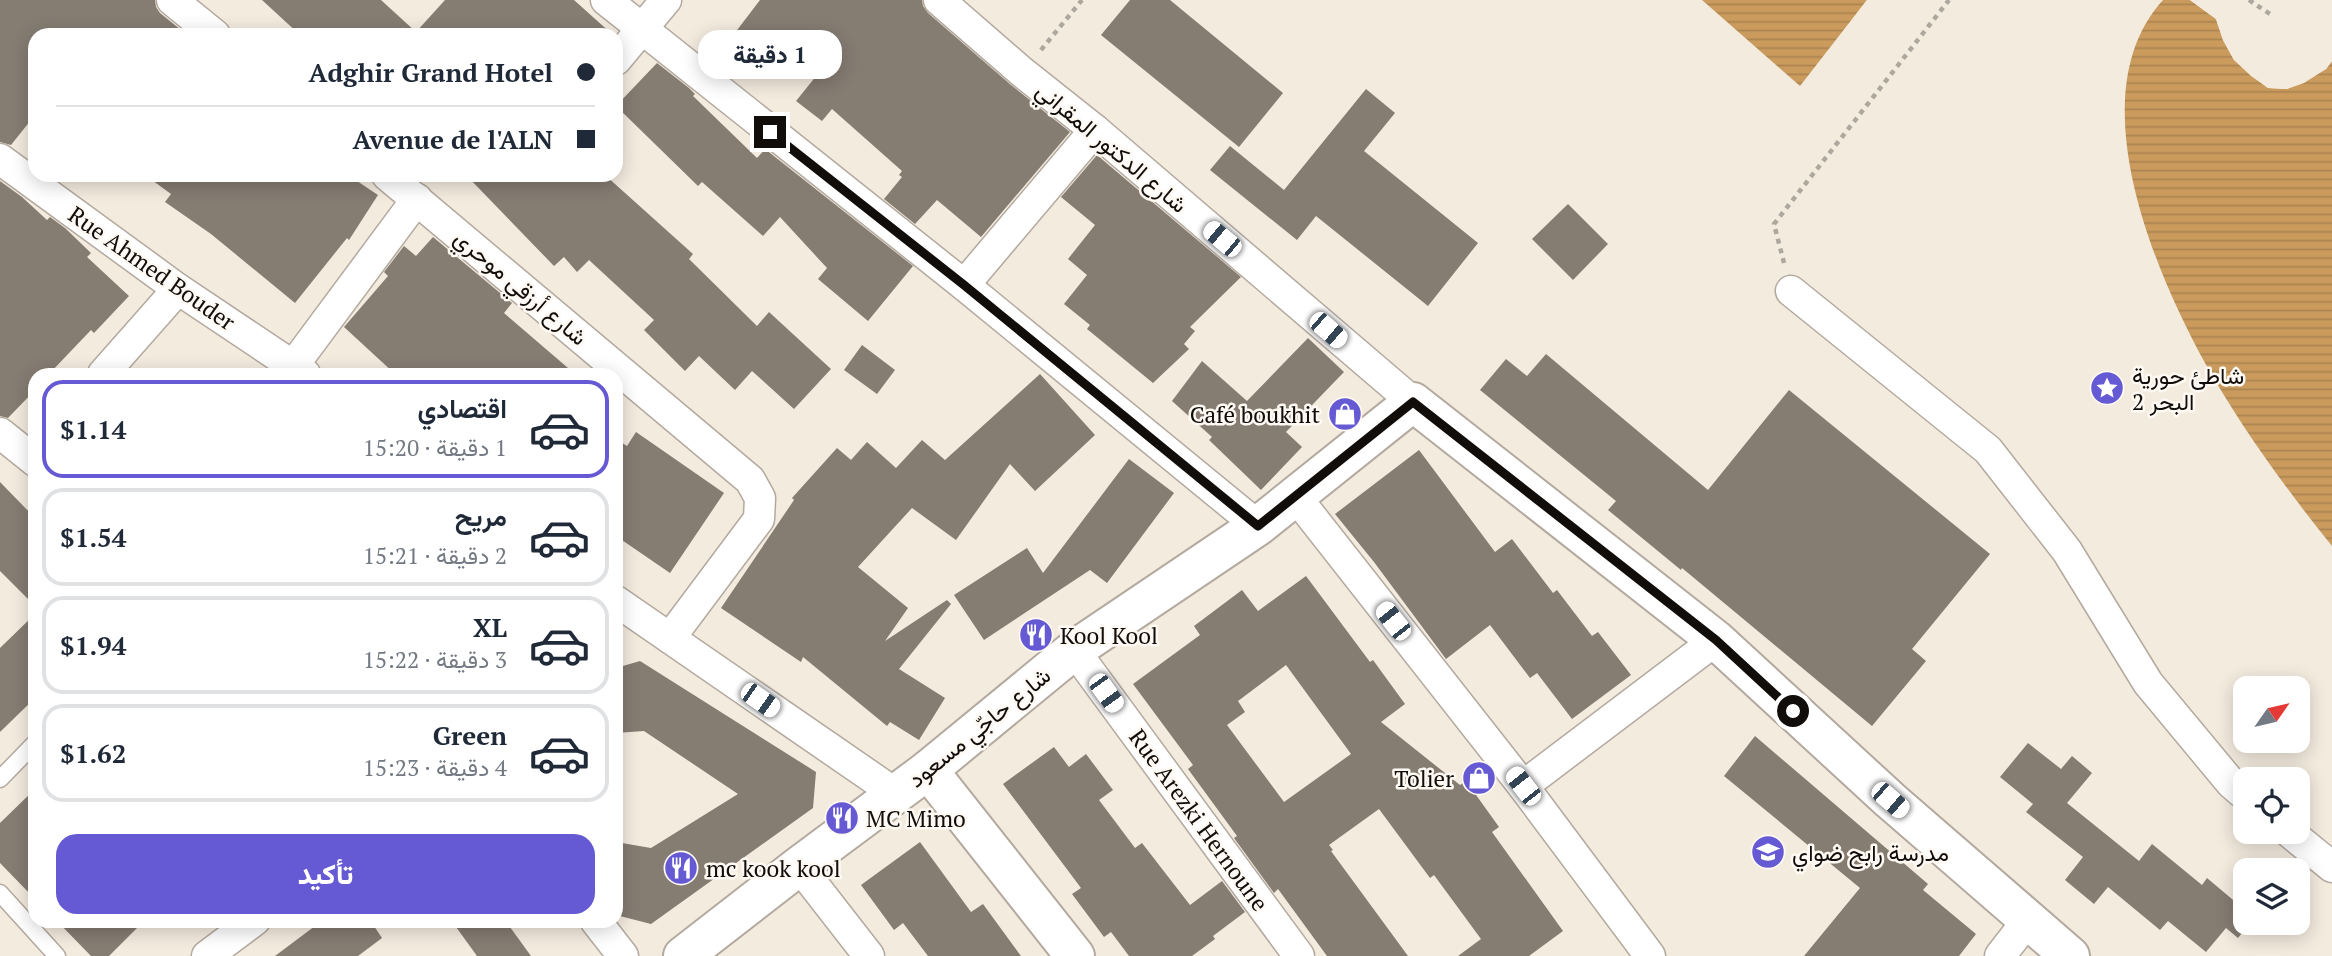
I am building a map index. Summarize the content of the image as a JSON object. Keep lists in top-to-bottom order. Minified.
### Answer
{"streets":{"main road":["شارع حاجّي مسعود"],"street":["شارع الدكتور المقراني","Rue Ahmed Bouder","شارع أرزقي موحري","Rue Arezki Hernoune"]},"crossings":[["شارع الدكتور المقراني","شارع حاجّي مسعود"],["شارع حاجّي مسعود","Rue Arezki Hernoune"]],"places":{"place":["شاطئ حورية البحر 2"],"shop":["Café boukhit","Tolier"],"restaurant":["Kool Kool","MC Mimo","mc kook kool"],"school or university":["مدرسة رابح ضواي"]},"north":"top right","page":{"banner":["Adghir Grand Hotel","Avenue de l'ALN"],"bubble":"1 دقيقة","list":[{"name":"اقتصادي","note":"1 دقيقة · 15:20","value":"$1.14"},{"name":"مريح","note":"2 دقيقة · 15:21","value":"$1.54"},{"name":"XL","note":"3 دقيقة · 15:22","value":"$1.94"},{"name":"Green","note":"4 دقيقة · 15:23","value":"$1.62"}],"buttons":"تأكيد"}}
